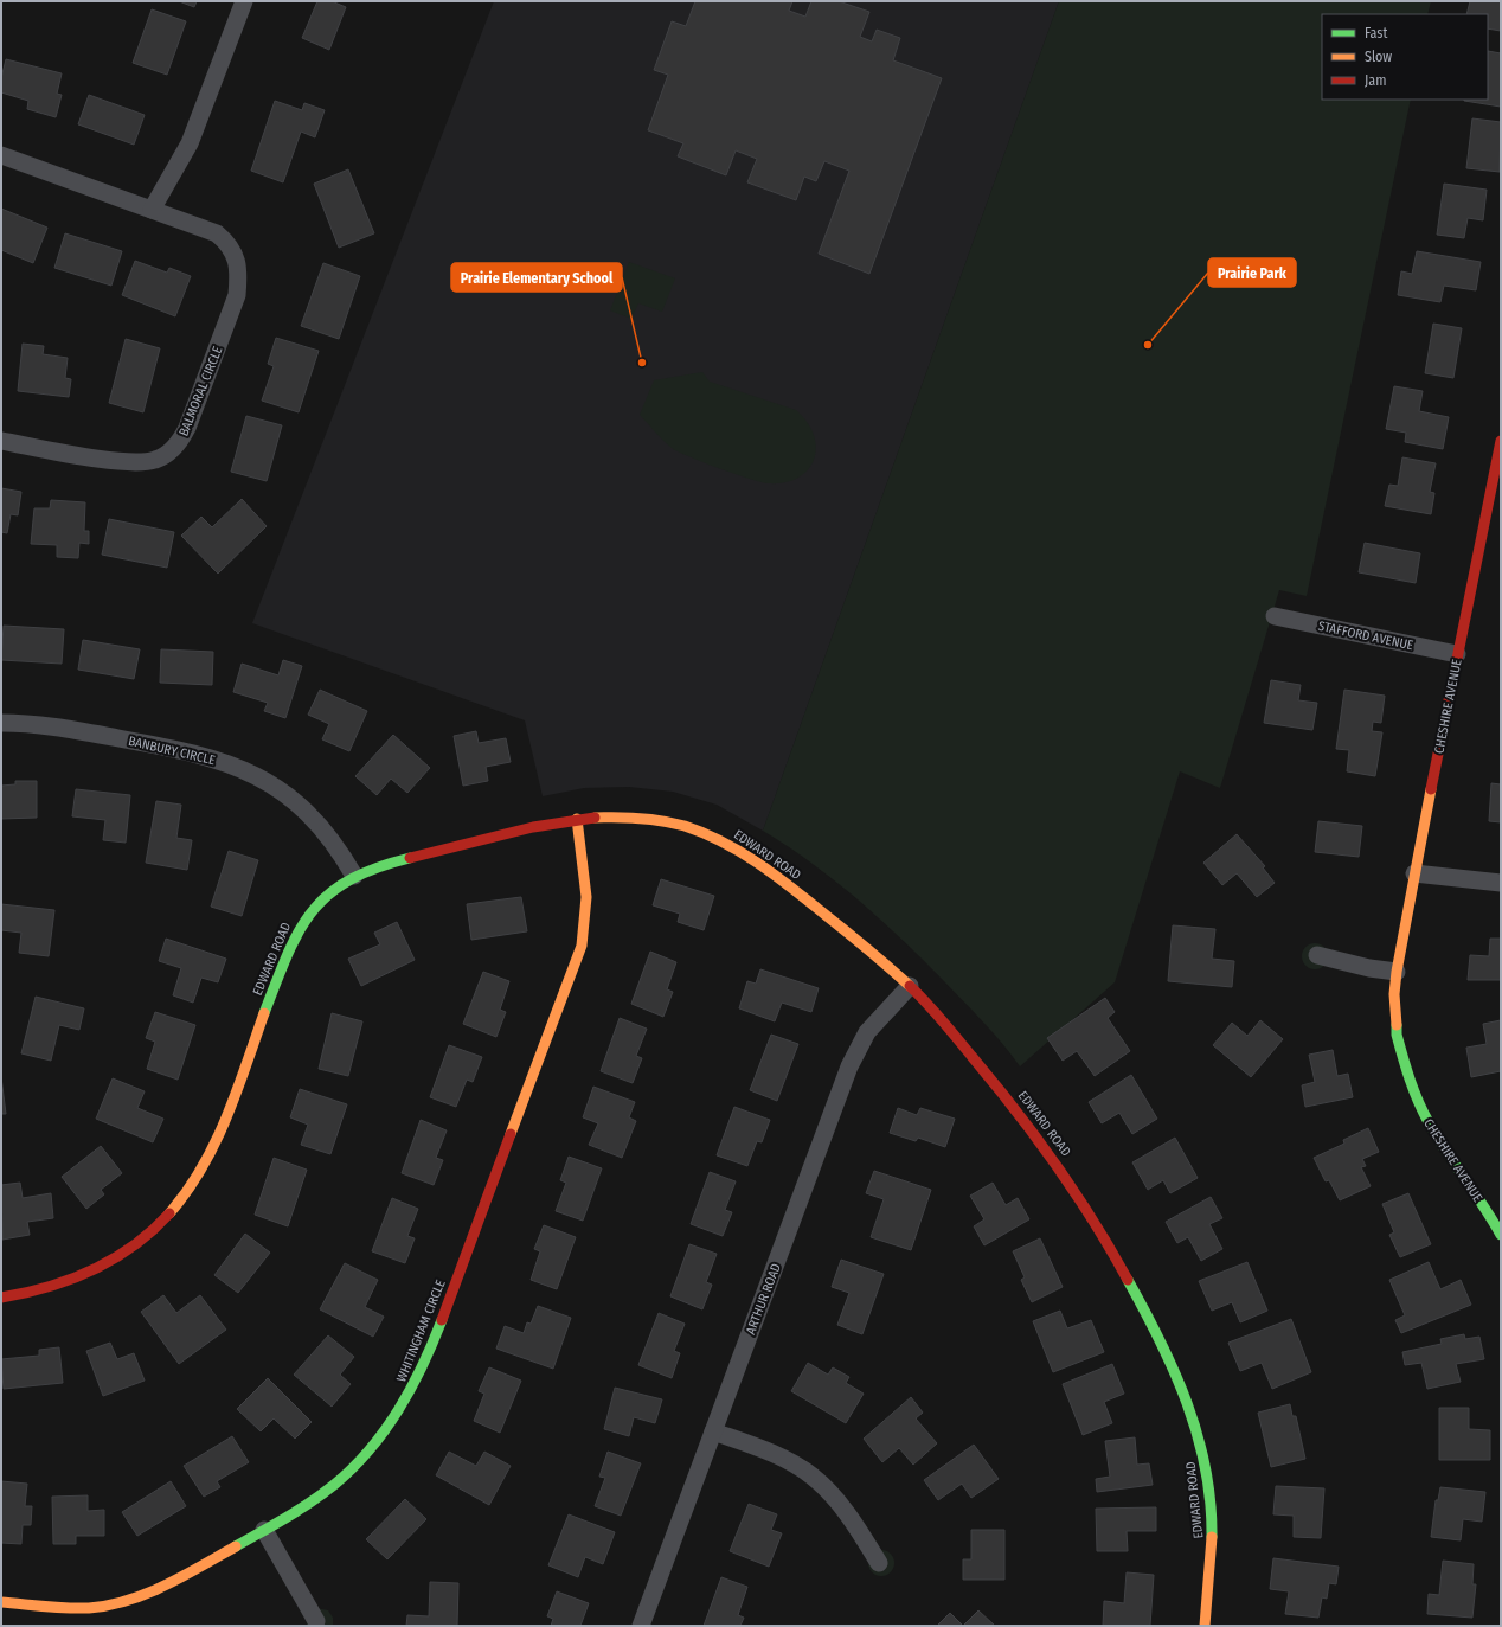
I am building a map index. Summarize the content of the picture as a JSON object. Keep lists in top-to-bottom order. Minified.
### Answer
{"streets":{"street":["BALMORAL CIRCLE","STAFFORD AVENUE","CHESHIRE AVENUE","BANBURY CIRCLE","EDWARD ROAD","ARTHUR ROAD","WHITINGHAM CIRCLE"]},"crossings":[["STAFFORD AVENUE","CHESHIRE AVENUE"],["BANBURY CIRCLE","EDWARD ROAD"],["EDWARD ROAD","ARTHUR ROAD"],["EDWARD ROAD","WHITINGHAM CIRCLE"]],"places":["Prairie Park","Prairie Elementary School"],"legend":["Fast","Slow","Jam"]}
